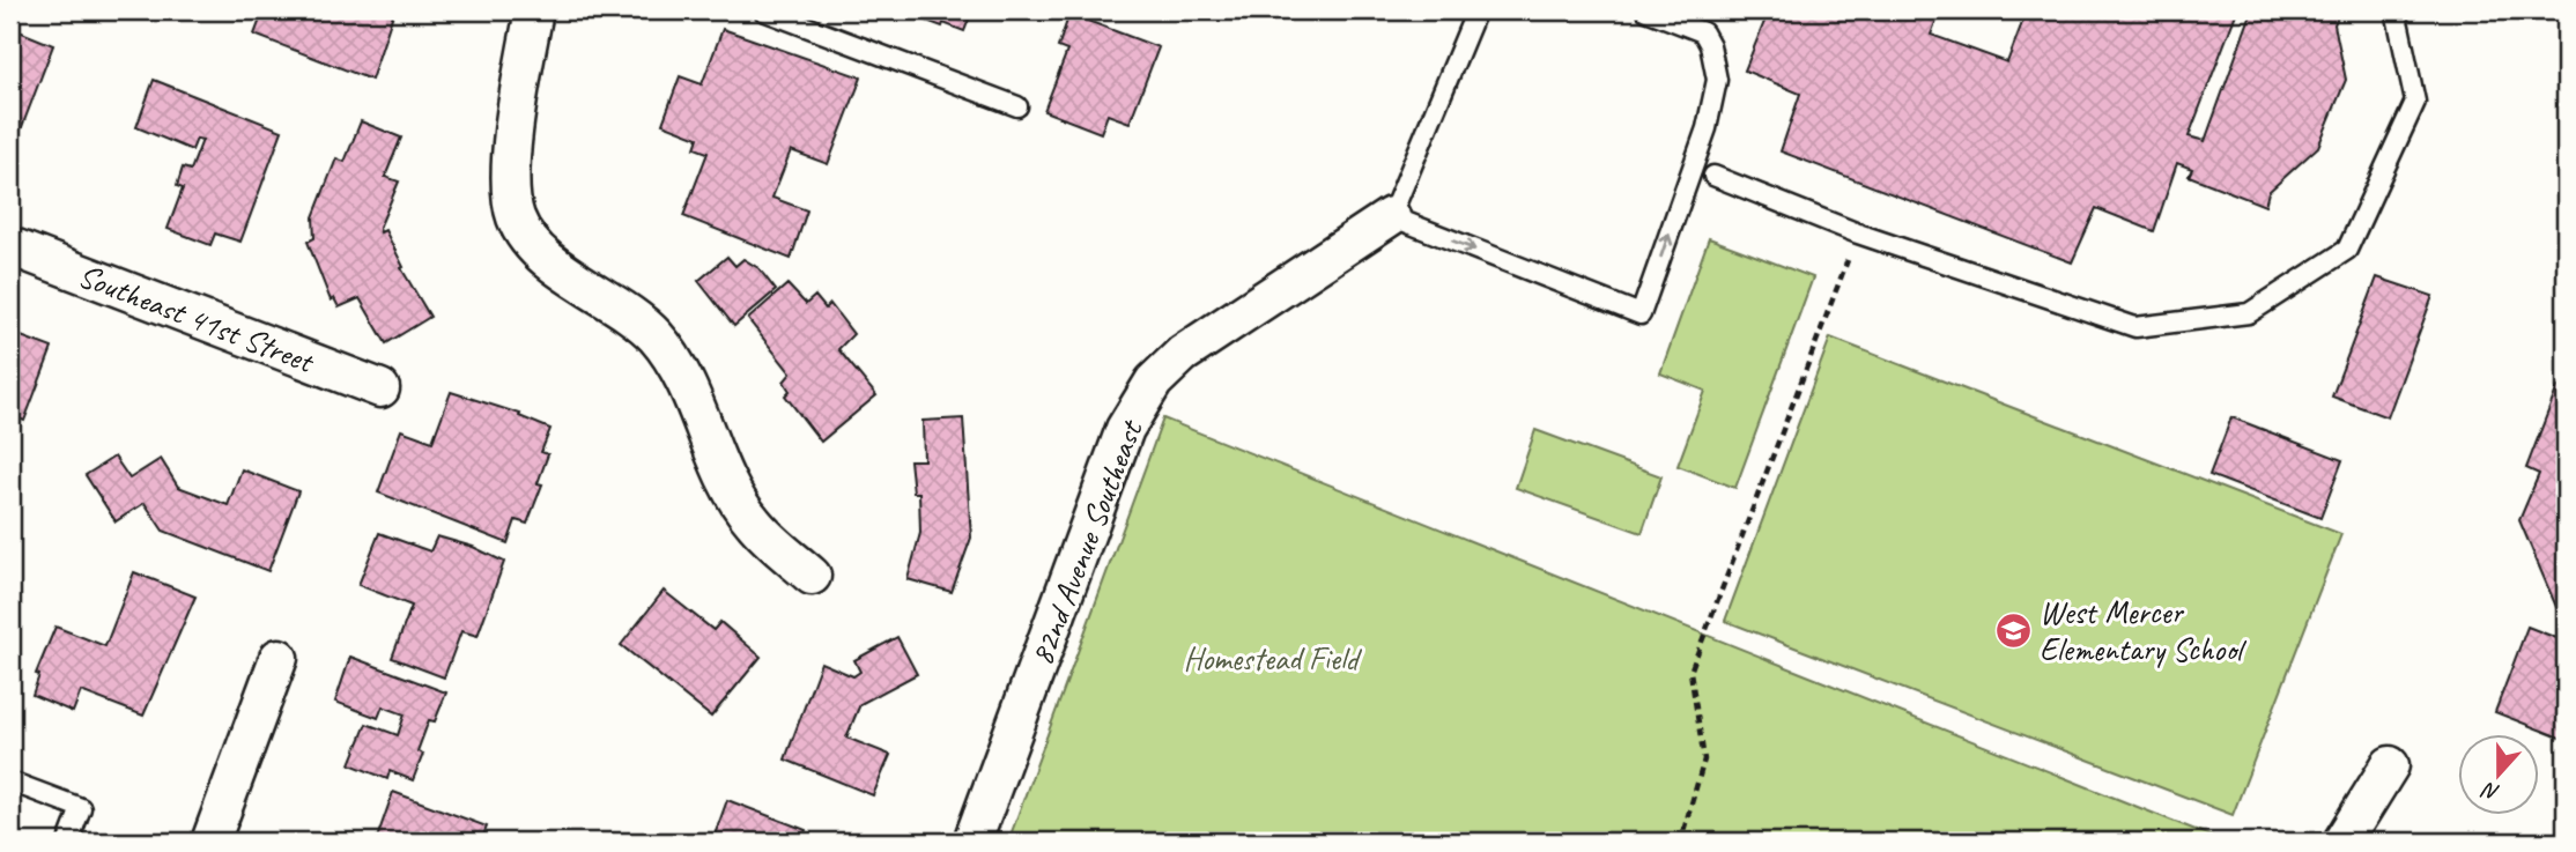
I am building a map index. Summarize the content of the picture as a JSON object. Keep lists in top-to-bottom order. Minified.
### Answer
{"streets":{"street":["Southeast 41st Street","82nd Avenue Southeast"]},"parks":["Homestead Field"],"places":{"school or university":["West Mercer Elementary School"]},"north":"bottom"}
